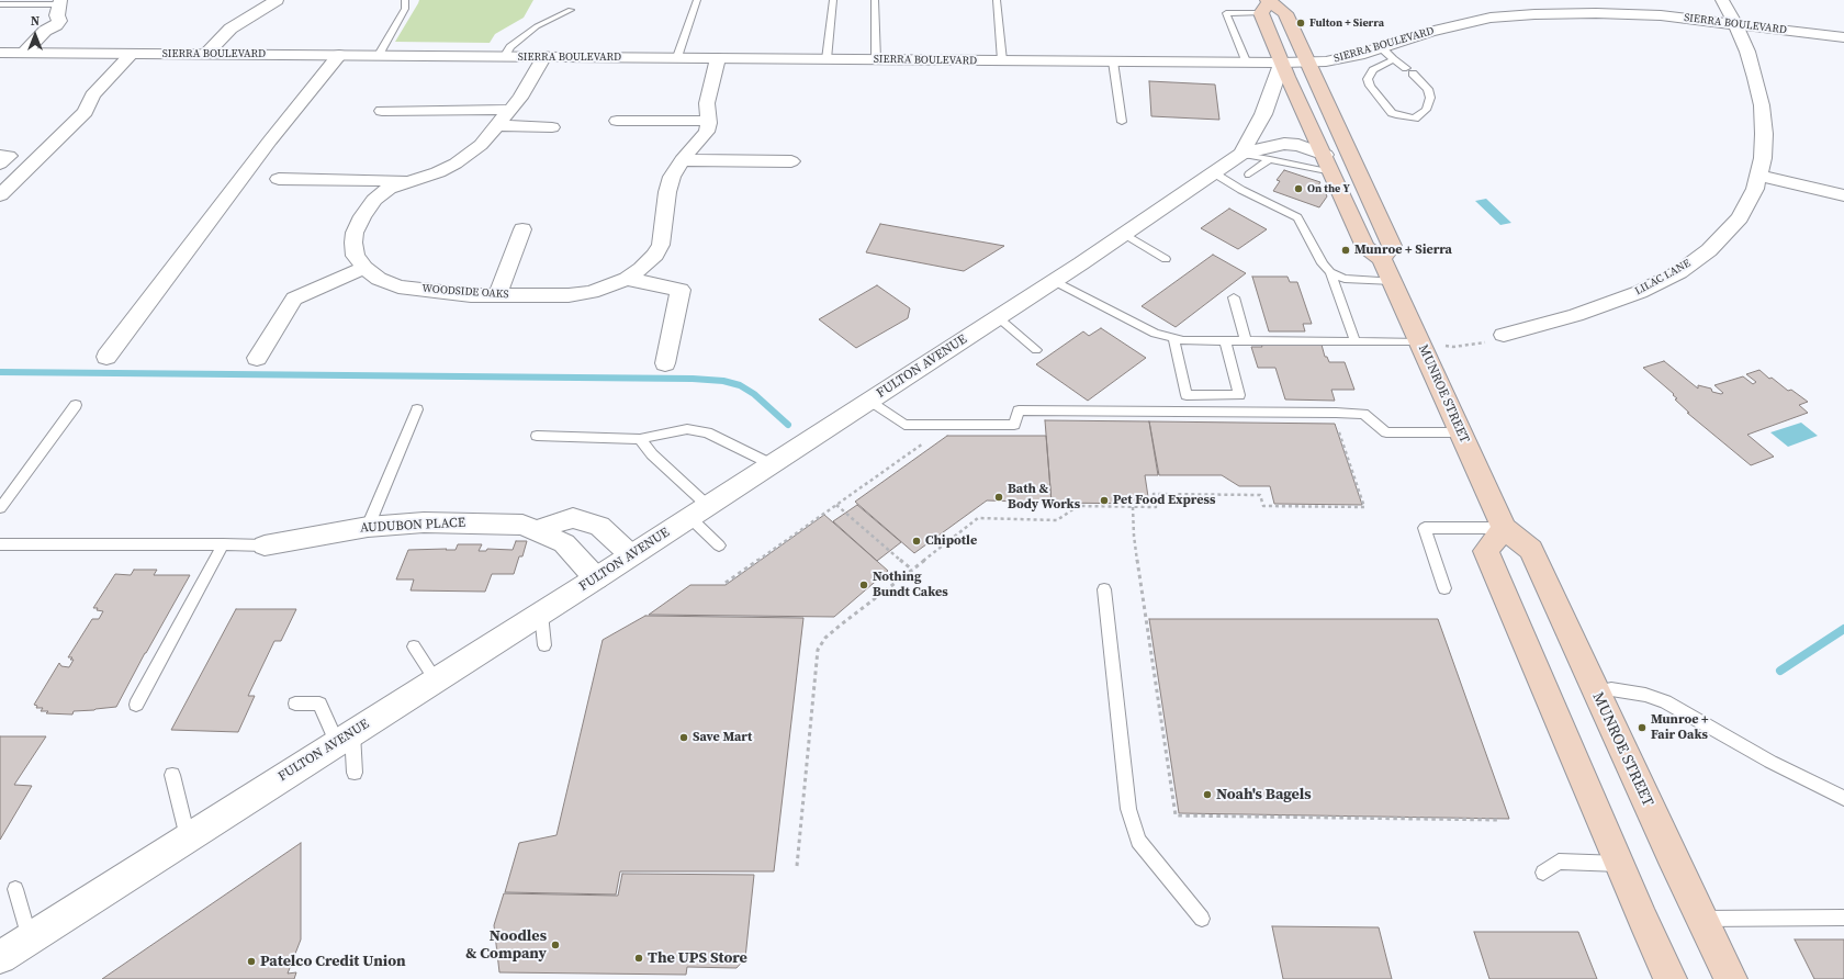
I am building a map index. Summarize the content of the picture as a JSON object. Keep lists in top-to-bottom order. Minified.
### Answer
{"streets":{"main road":["MUNROE STREET"],"street":["SIERRA BOULEVARD","LILAC LANE","WOODSIDE OAKS","FULTON AVENUE","AUDUBON PLACE"]},"crossings":[["SIERRA BOULEVARD","LILAC LANE"],["SIERRA BOULEVARD","WOODSIDE OAKS"],["SIERRA BOULEVARD","FULTON AVENUE"],["SIERRA BOULEVARD","MUNROE STREET"],["FULTON AVENUE","MUNROE STREET"],["FULTON AVENUE","AUDUBON PLACE"]],"places":["Fulton + Sierra","On the Y","Munroe + Sierra","Bath & Body Works","Pet Food Express","Chipotle","Nothing Bundt Cakes","Munroe + Fair Oaks","Save Mart","Noah's Bagels","Noodles & Company","The UPS Store","Patelco Credit Union"],"north":"top"}
